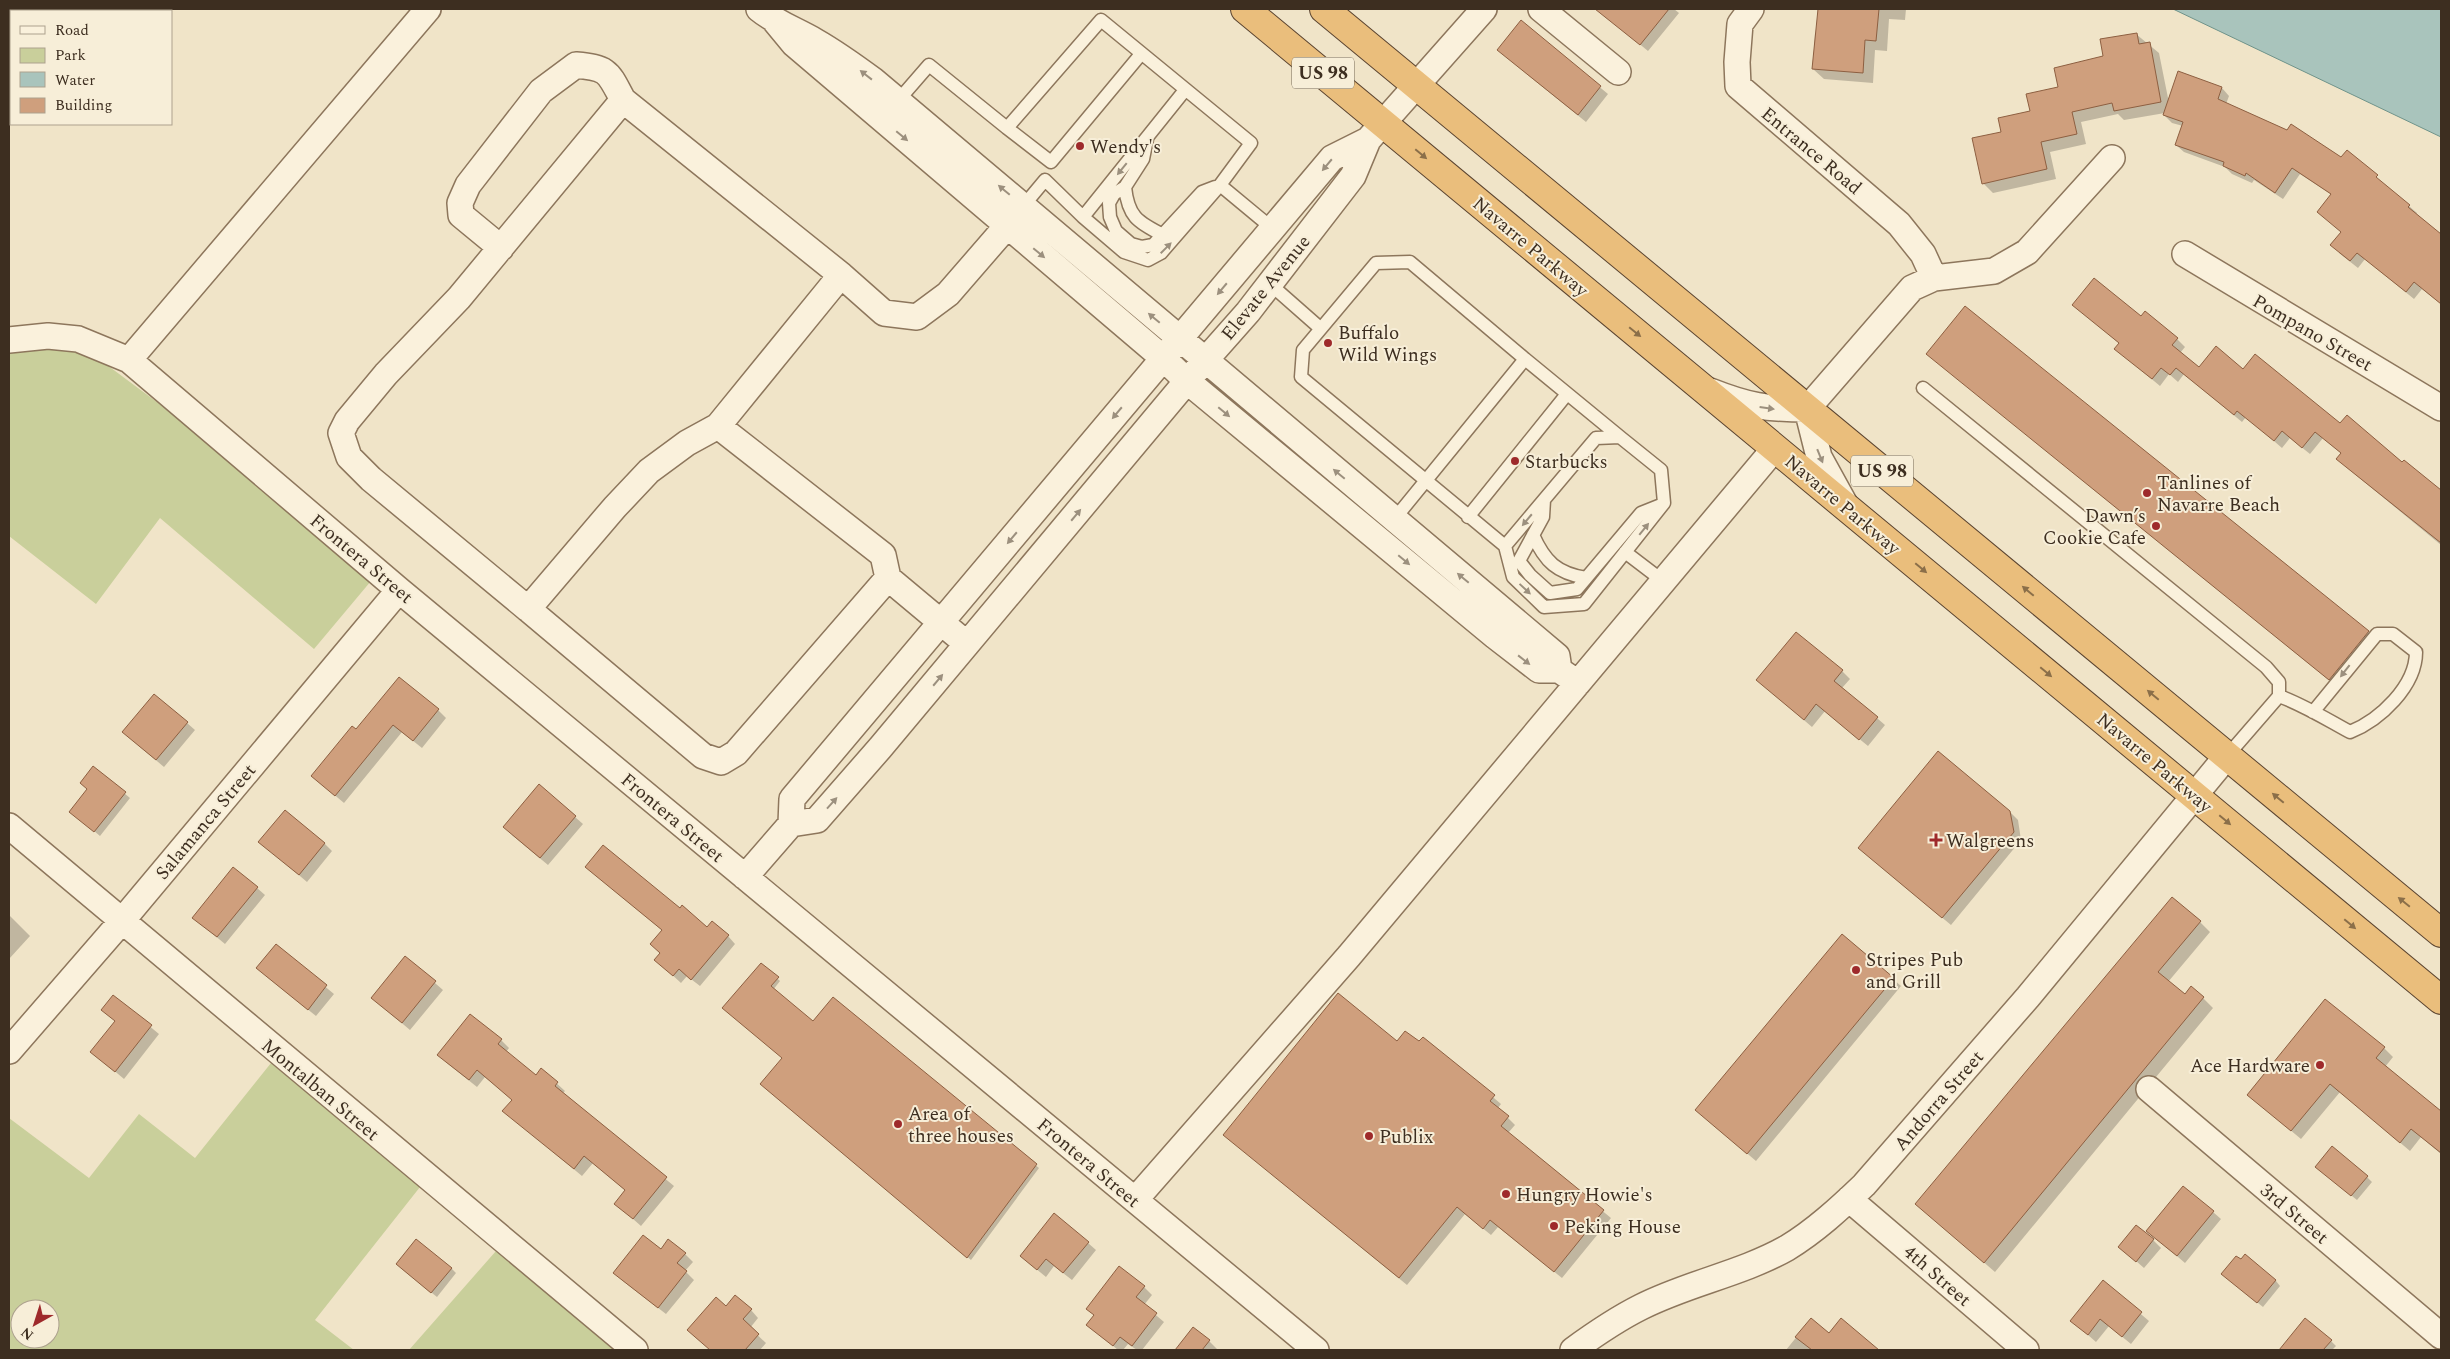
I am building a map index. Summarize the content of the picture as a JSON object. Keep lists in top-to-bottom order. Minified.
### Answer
{"streets":{"highway":["US 98","Navarre Parkway"],"street":["Entrance Road","Elevate Avenue","Pompano Street","Frontera Street","Salamanca Street","Montalban Street","Andorra Street","3rd Street","4th Street"]},"crossings":[["US 98","Andorra Street"],["Navarre Parkway","Elevate Avenue"],["Navarre Parkway","Andorra Street"],["Frontera Street","Salamanca Street"],["Salamanca Street","Montalban Street"],["Andorra Street","4th Street"]],"places":{"other":["Wendy's","Buffalo Wild Wings","Starbucks","Tanlines of Navarre Beach","Dawn’s Cookie Cafe","Stripes Pub and Grill","Ace Hardware","Area of three houses","Publix","Hungry Howie's","Peking House"],"health":["Walgreens"]},"legend":["Road","Park","Water","Building"],"north":"bottom left"}
